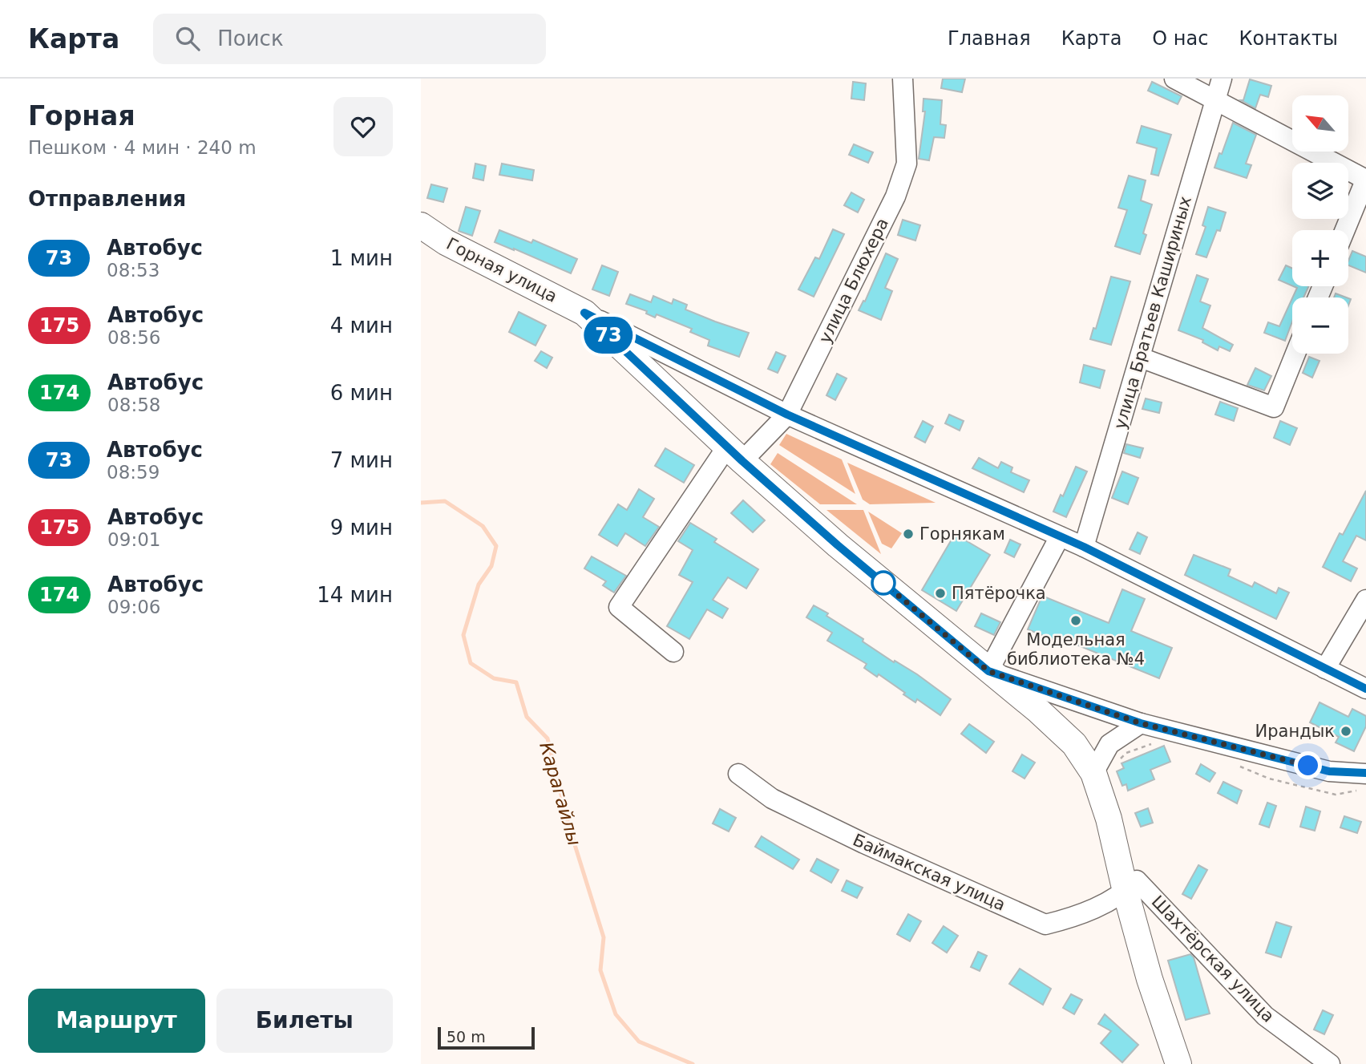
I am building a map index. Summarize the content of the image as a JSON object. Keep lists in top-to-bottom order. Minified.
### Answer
{"streets":{"main road":["Горная улица"],"street":["улица Блюхера","улица Братьев Кашириных","Баймакская улица","Шахтёрская улица"]},"crossings":[["Горная улица","улица Блюхера"],["Горная улица","улица Братьев Кашириных"],["Баймакская улица","Шахтёрская улица"]],"water":["Карагайлы"],"places":["Горнякам","Пятёрочка","Модельная библиотека №4","Ирандык"],"lines":["bus line 73"],"scale_bar":"50 m","north":"top left","page":{"header":"Карта","search":"Поиск","nav":["Главная","Карта","О нас","Контакты"],"heading":[["Горная","Пешком · 4 мин · 240 m"],"Отправления"],"on_map":"73","map_buttons":["+","−"],"list":[{"mark":"73","name":"Автобус","note":"08:53","value":"1 мин"},{"mark":"175","name":"Автобус","note":"08:56","value":"4 мин"},{"mark":"174","name":"Автобус","note":"08:58","value":"6 мин"},{"mark":"73","name":"Автобус","note":"08:59","value":"7 мин"},{"mark":"175","name":"Автобус","note":"09:01","value":"9 мин"},{"mark":"174","name":"Автобус","note":"09:06","value":"14 мин"}],"buttons":["Маршрут","Билеты"],"scale":"50 m"}}
